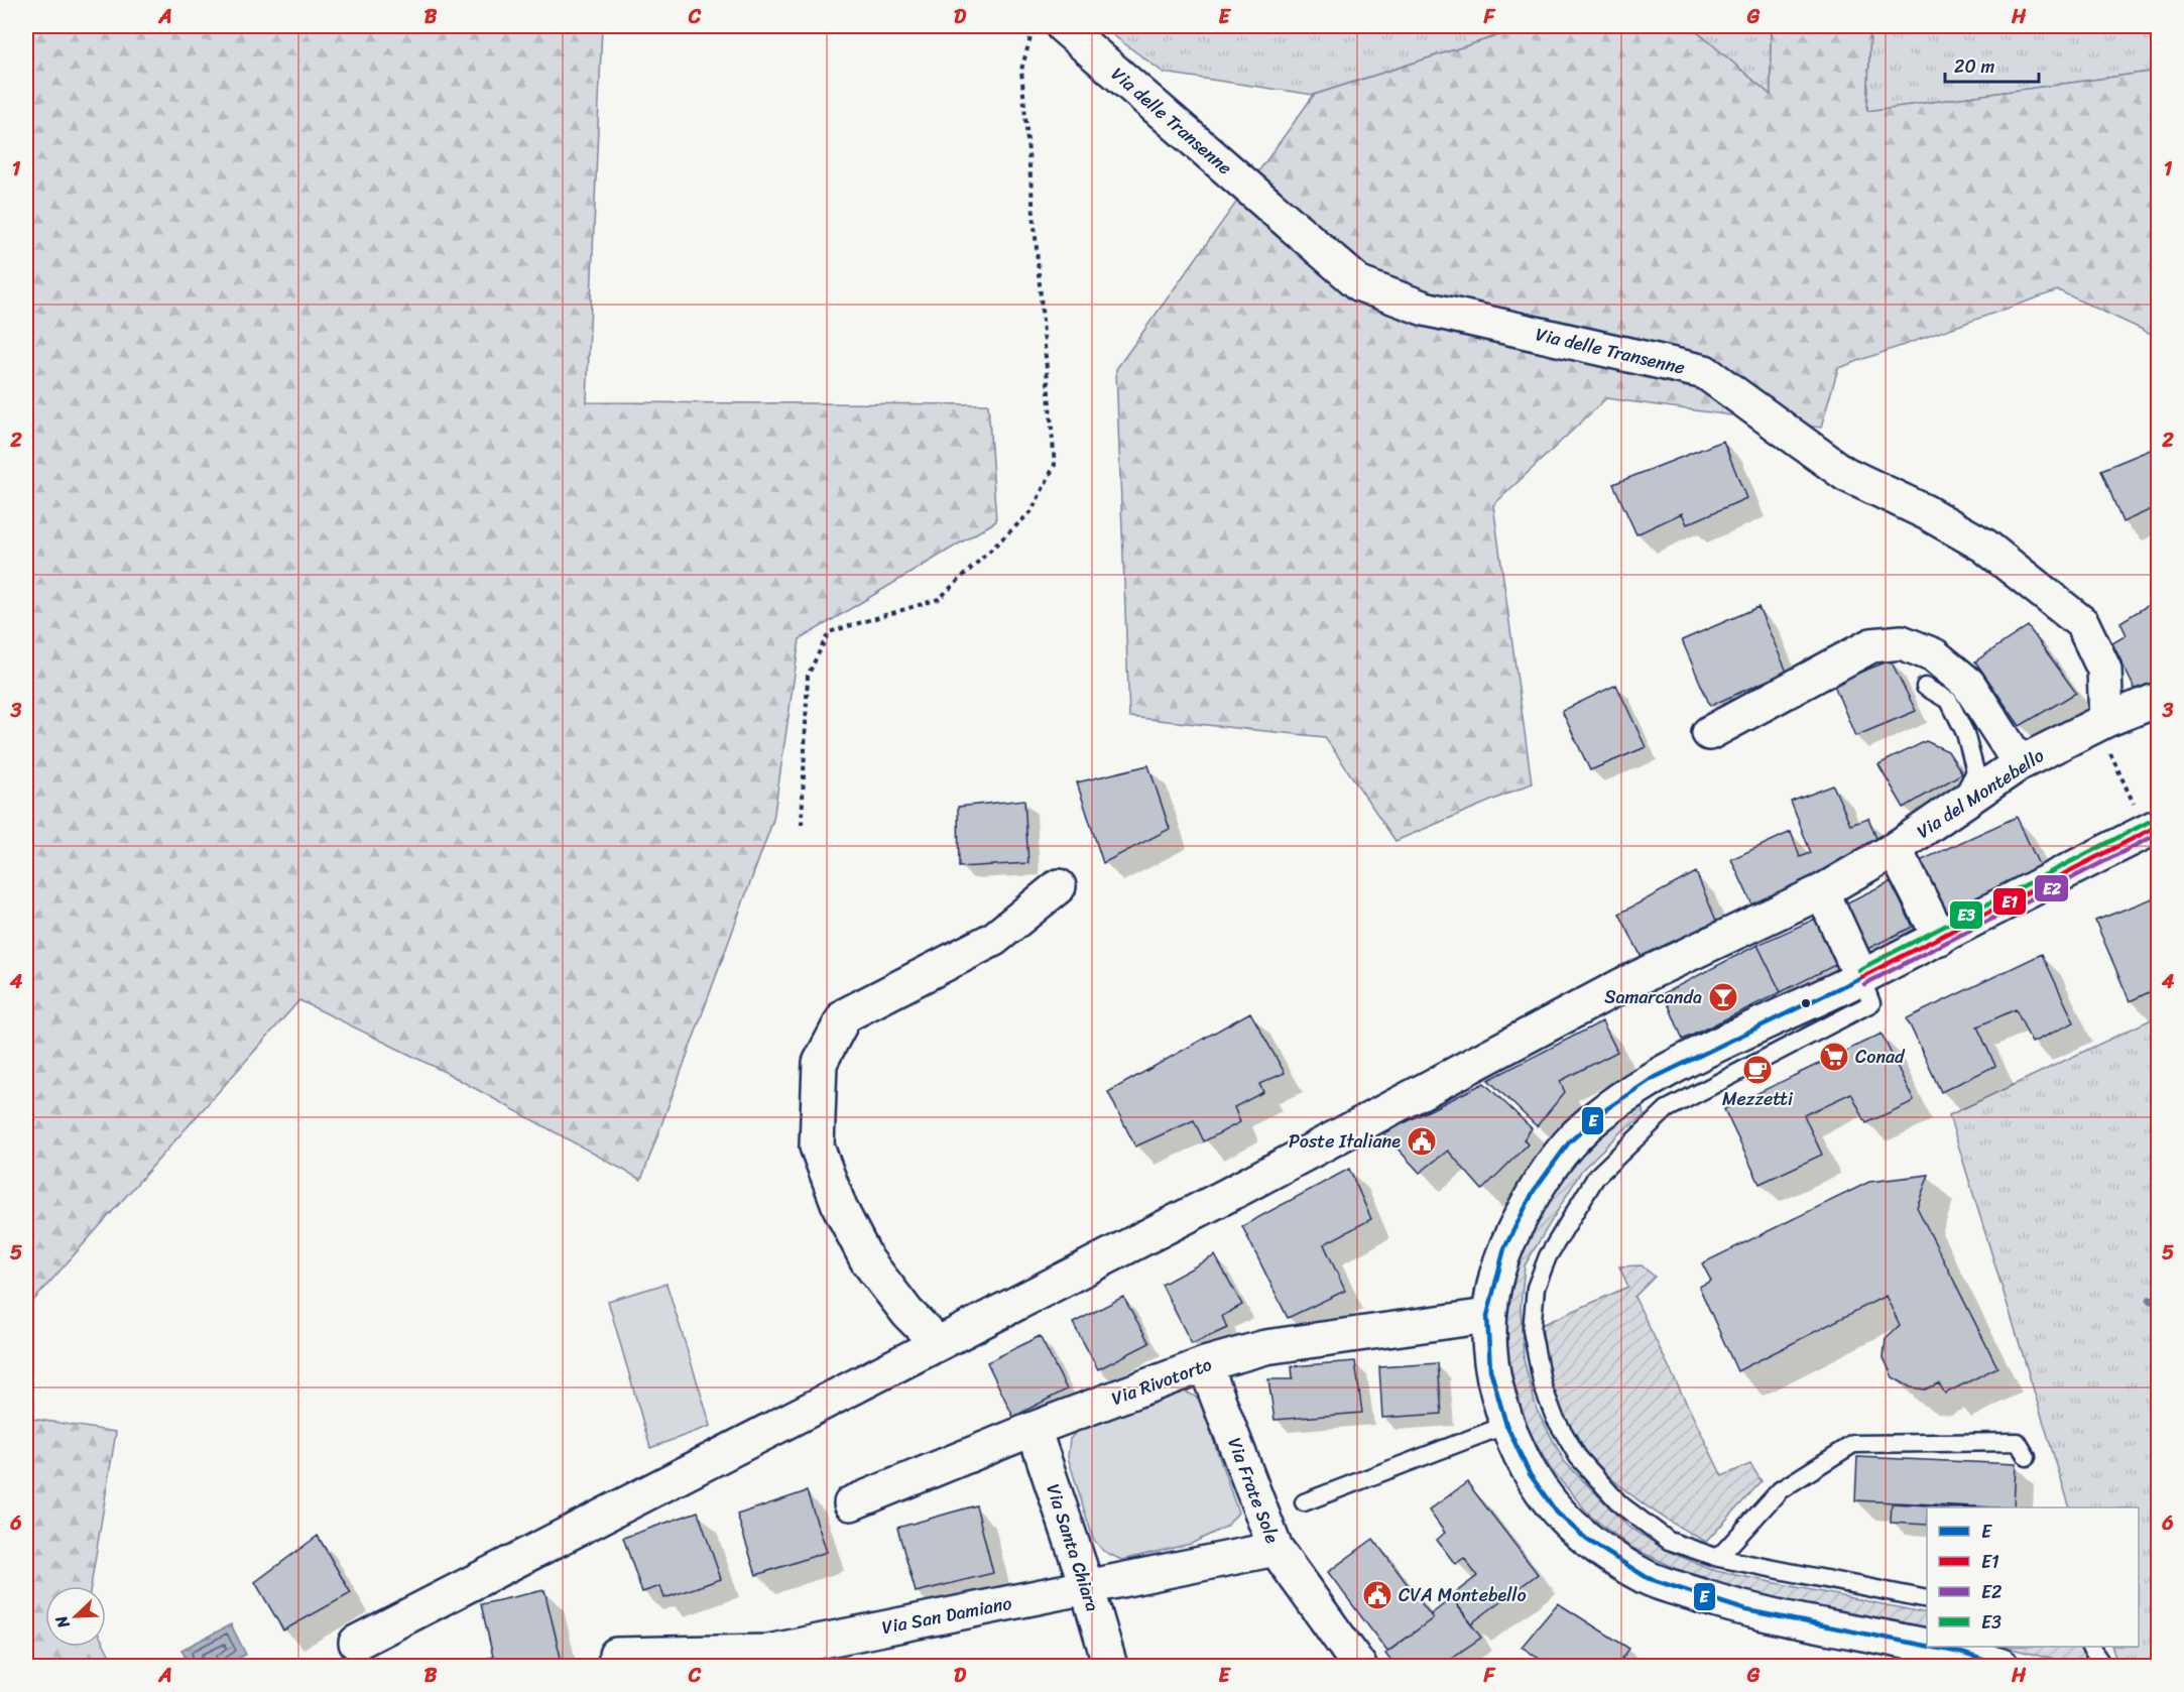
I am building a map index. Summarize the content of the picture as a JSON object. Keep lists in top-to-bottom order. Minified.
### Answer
{"streets":{"street":["Via delle Transenne","Via del Montebello","Via Rivotorto","Via Frate Sole","Via Santa Chiara","Via San Damiano"]},"crossings":[["Via delle Transenne","Via del Montebello"],["Via Rivotorto","Via Frate Sole"],["Via Rivotorto","Via Santa Chiara"],["Via Frate Sole","Via San Damiano"],["Via Santa Chiara","Via San Damiano"]],"places":{"bar":["Samarcanda"],"supermarket":["Conad"],"cafe":["Mezzetti"],"public building":["Poste Italiane","CVA Montebello"]},"lines":["transit line E3","transit line E1","transit line E2","transit line E"],"legend":["E","E1","E2","E3"],"scale_bar":"20 m","north":"bottom left","grid":{"columns":["A","B","C","D","E","F","G","H"],"rows":["1","2","3","4","5","6"]}}
